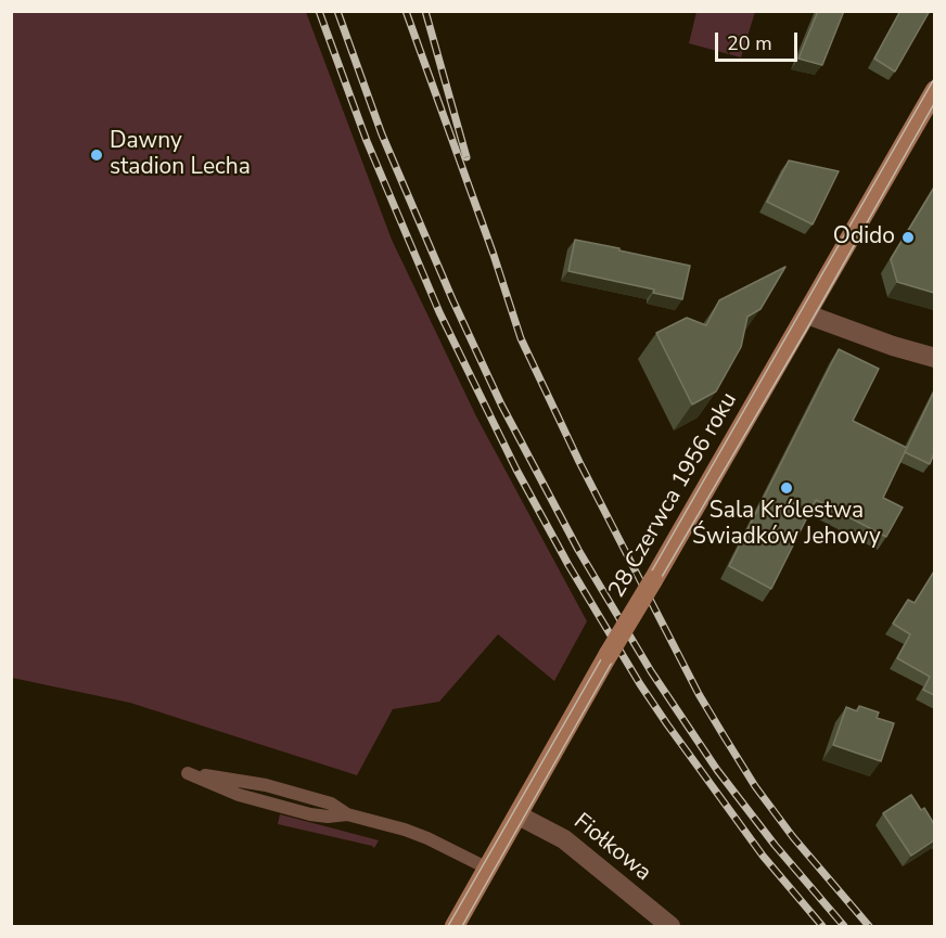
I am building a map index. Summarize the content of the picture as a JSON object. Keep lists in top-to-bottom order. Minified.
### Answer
{"streets":{"street":["28 Czerwca 1956 roku","Fiołkowa"]},"crossings":[["28 Czerwca 1956 roku","Fiołkowa"]],"places":["Dawny stadion Lecha","Odido","Sala Królestwa Świadków Jehowy"],"scale_bar":"20 m"}
